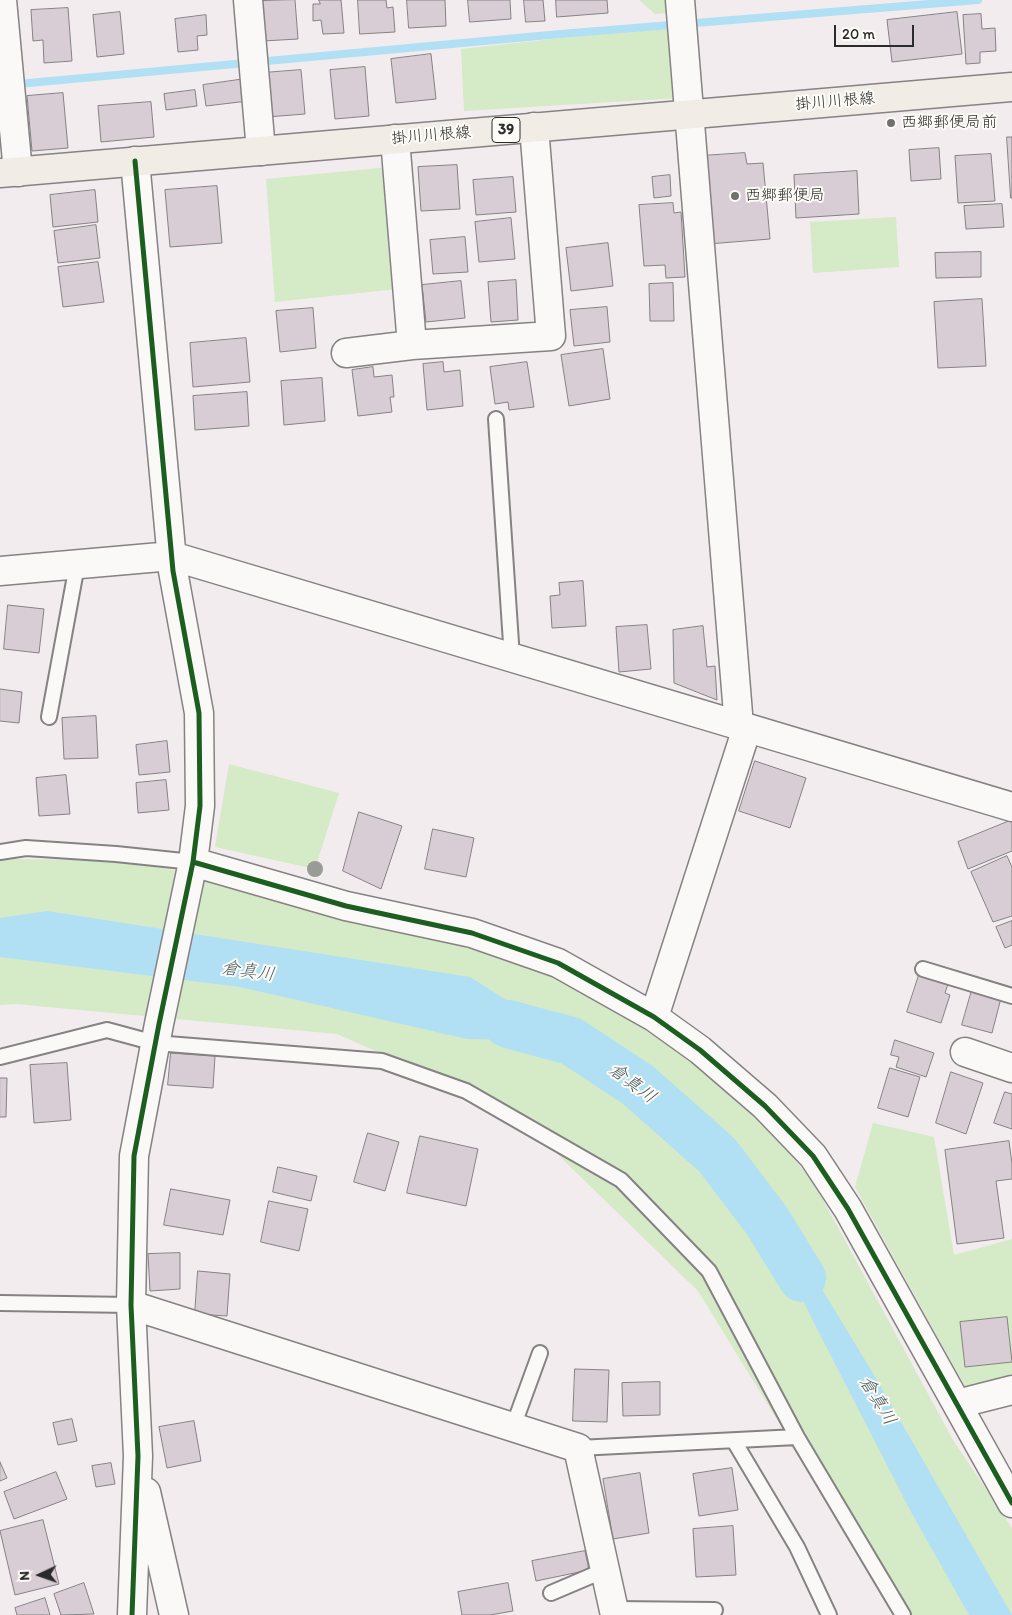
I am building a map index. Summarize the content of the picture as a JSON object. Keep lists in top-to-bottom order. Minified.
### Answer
{"streets":{"main road":["掛川川根線","39"]},"water":["倉真川"],"places":["西郷郵便局前","西郷郵便局"],"scale_bar":"20 m","north":"left"}
